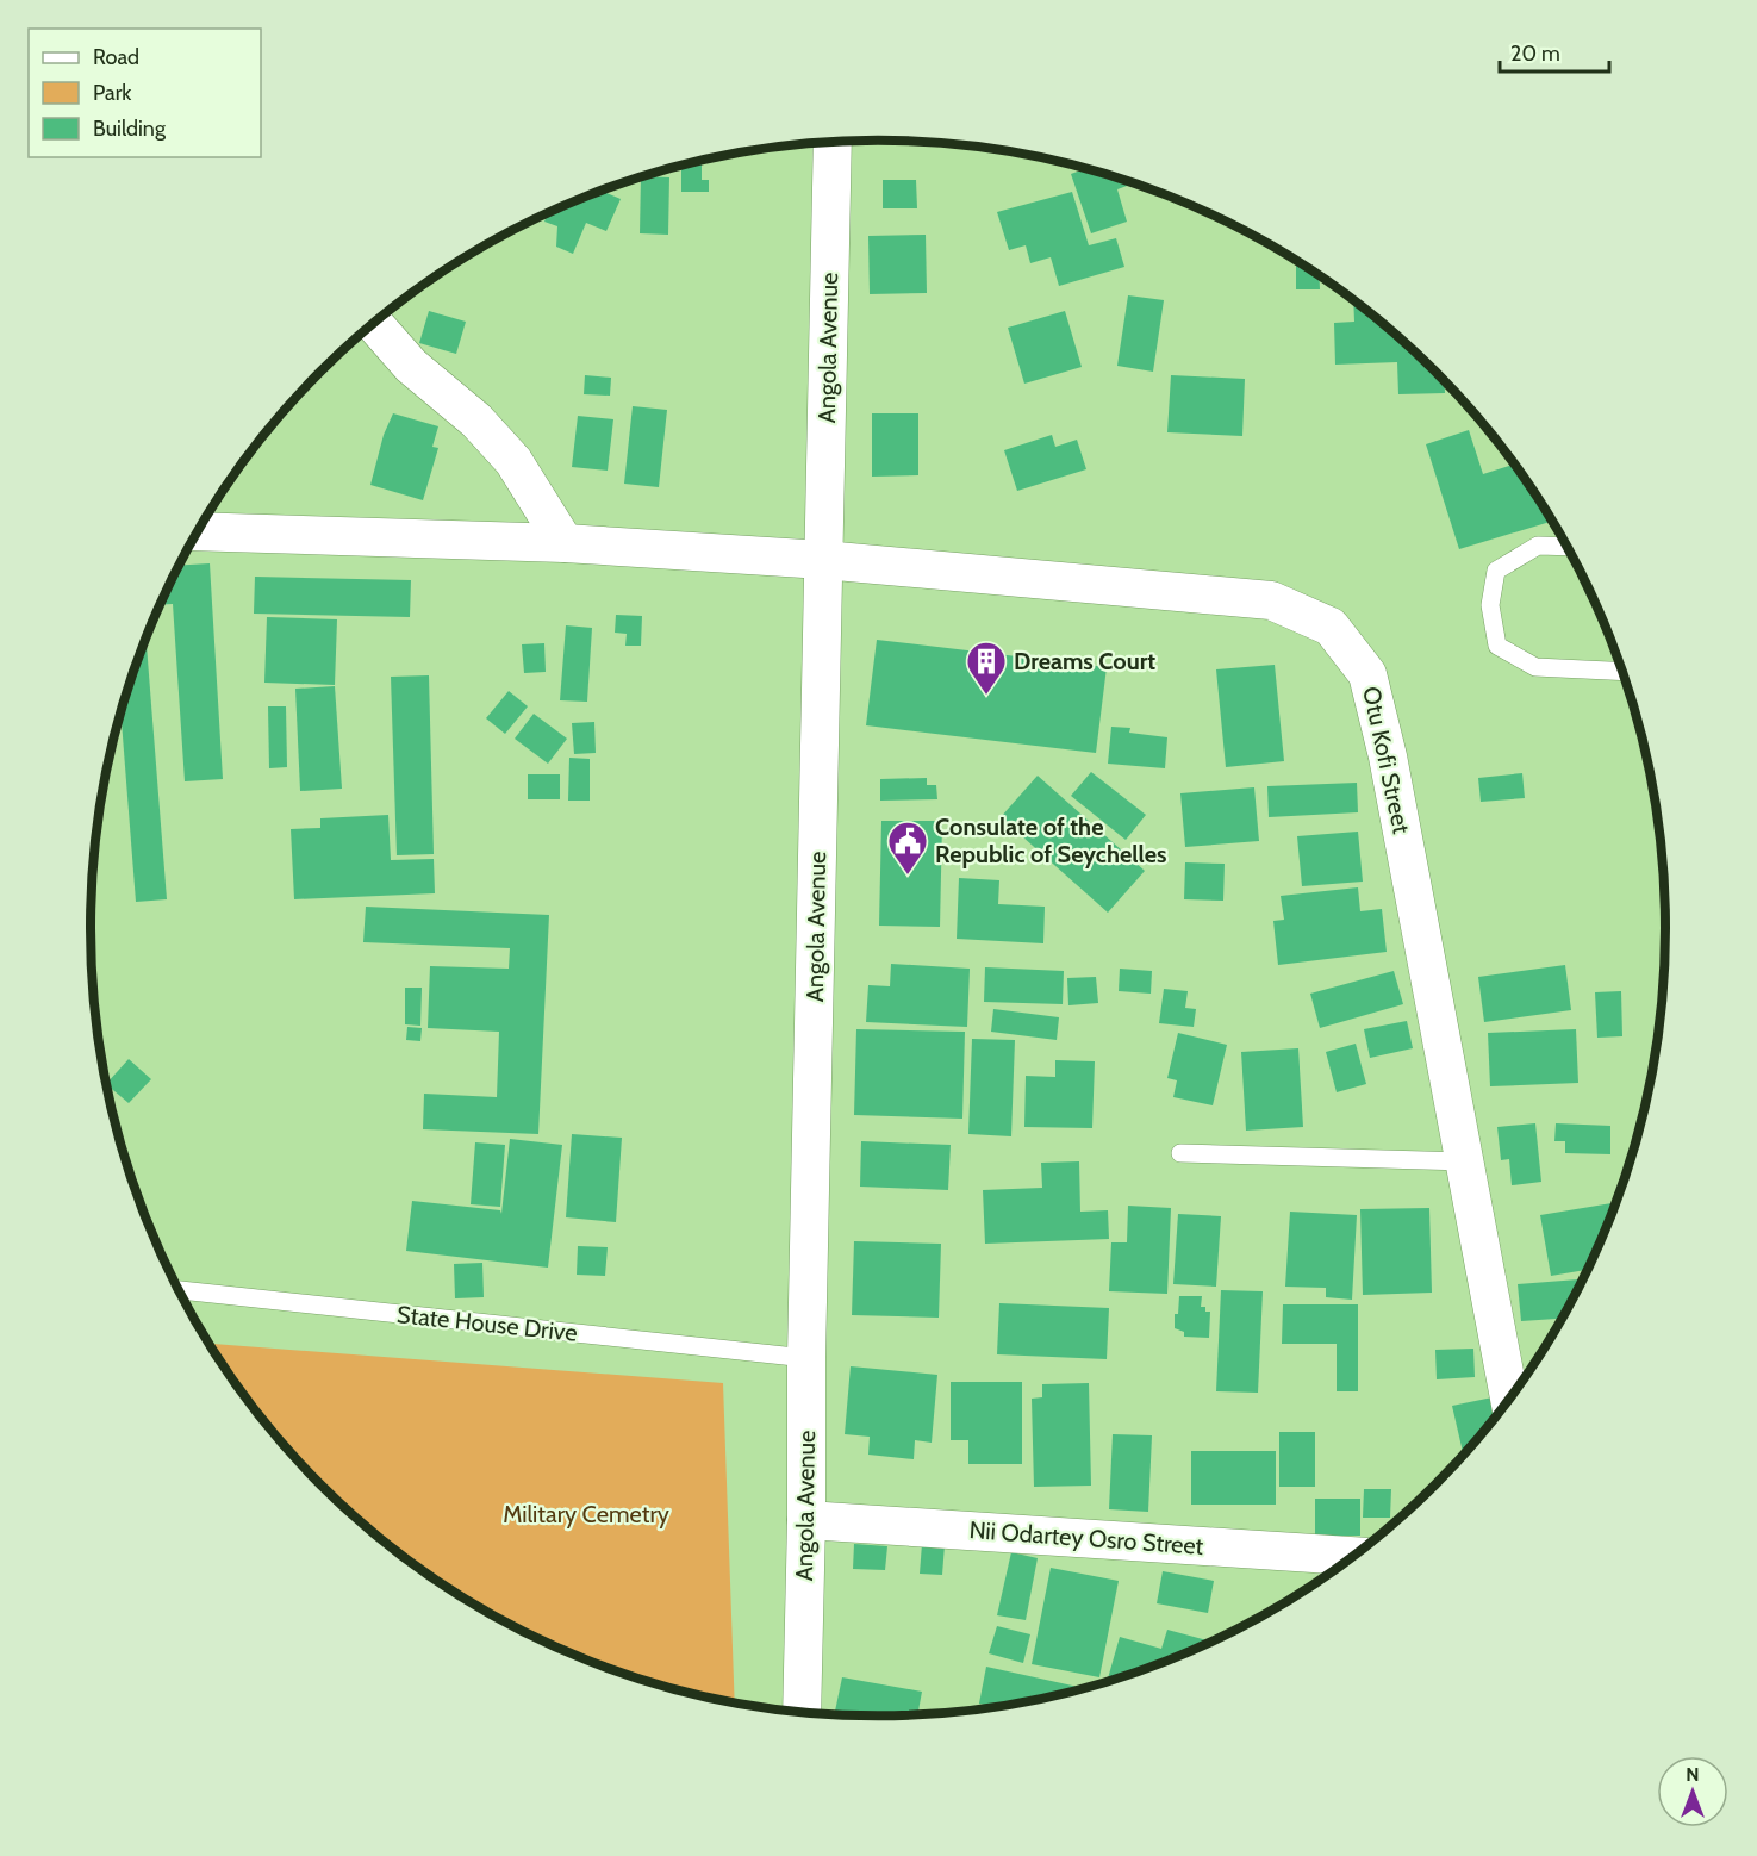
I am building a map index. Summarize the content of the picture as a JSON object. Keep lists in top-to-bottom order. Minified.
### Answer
{"streets":{"street":["Angola Avenue","Otu Kofi Street","Nii Odartey Osro Street"],"lane":["State House Drive"]},"crossings":[["Angola Avenue","Otu Kofi Street"],["Angola Avenue","State House Drive"],["Angola Avenue","Nii Odartey Osro Street"]],"parks":["Military Cemetry"],"places":{"building":["Dreams Court"],"public building":["Consulate of the Republic of Seychelles"]},"legend":["Road","Park","Building"],"scale_bar":"20 m","north":"top"}
